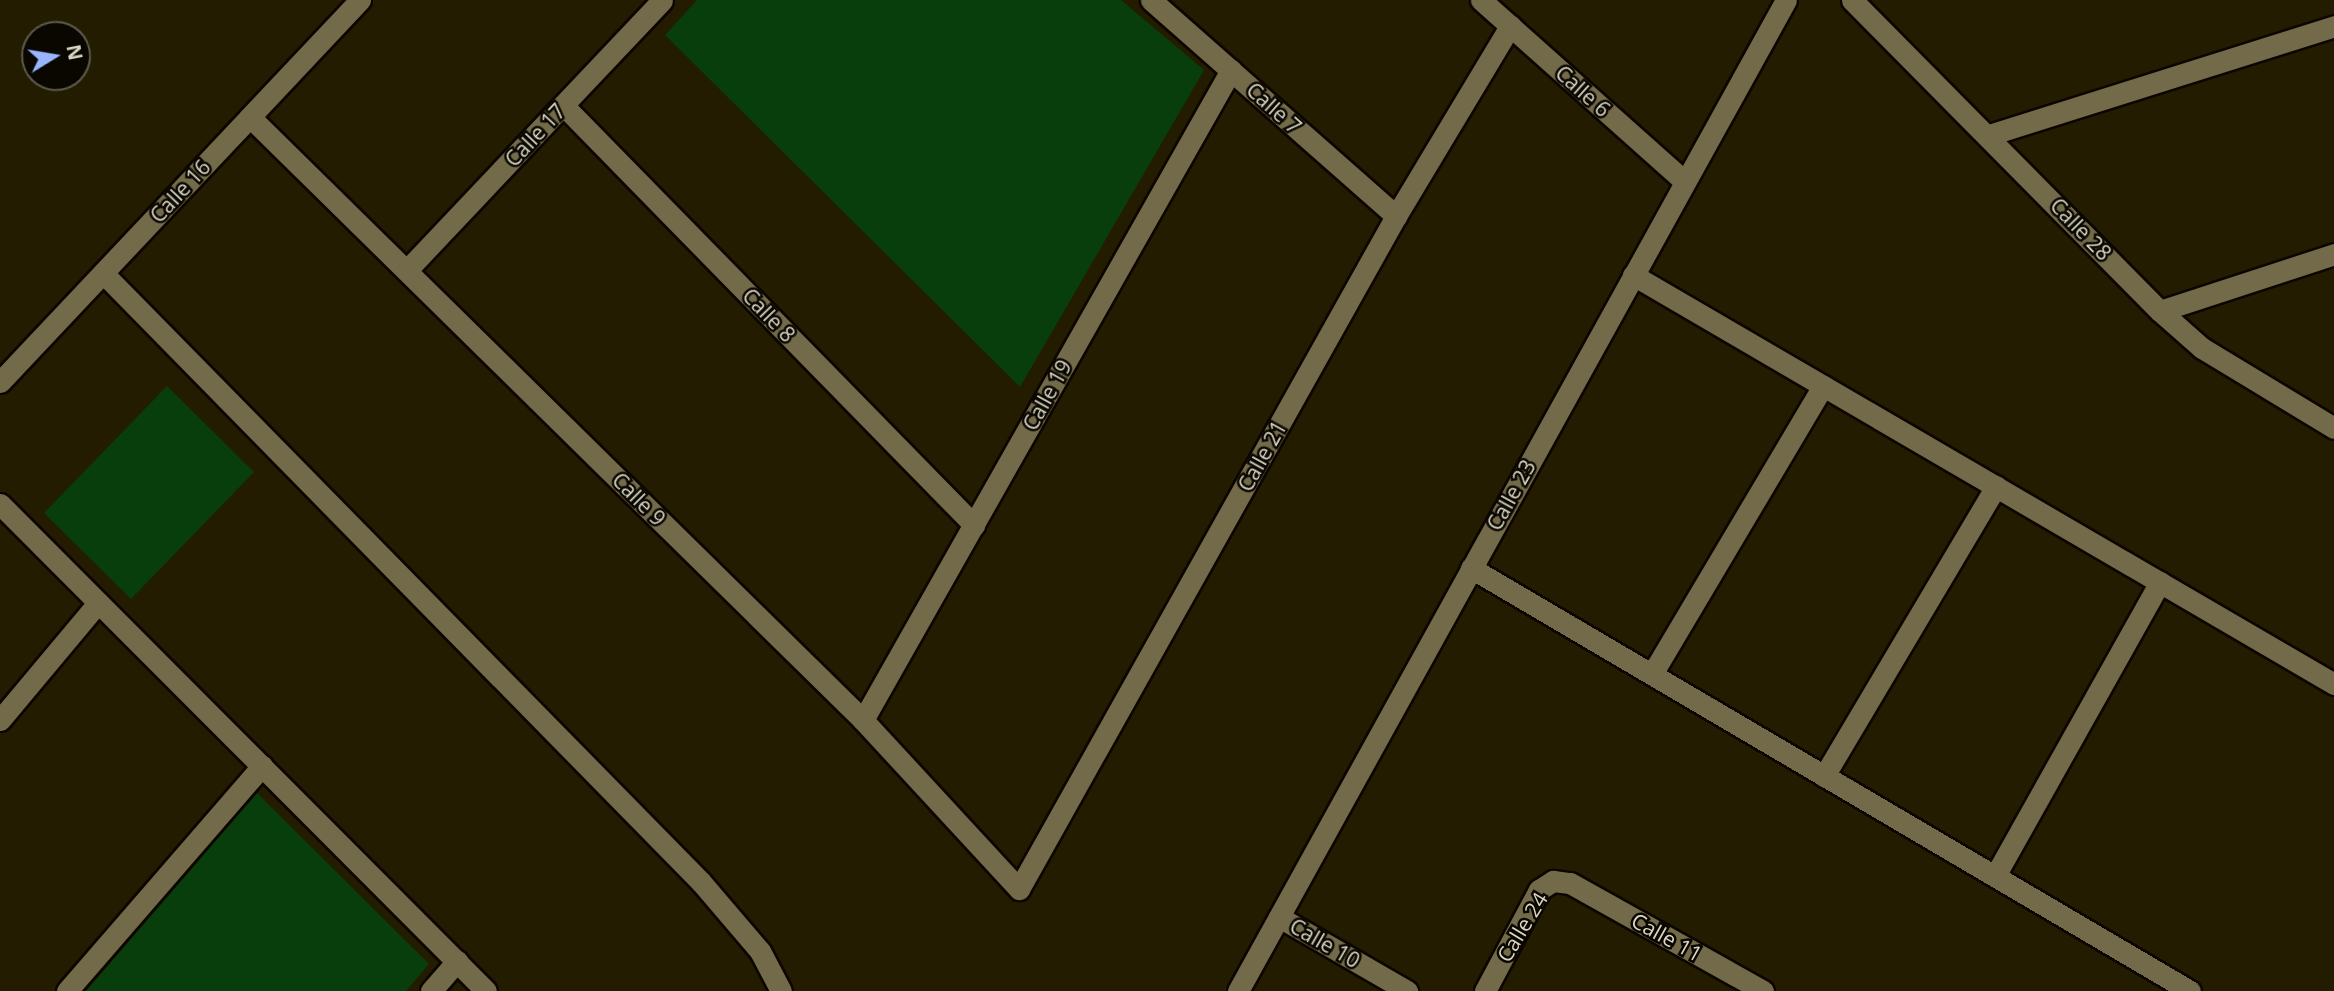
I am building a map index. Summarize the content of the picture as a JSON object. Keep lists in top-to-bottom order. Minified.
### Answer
{"streets":{"street":["Calle 6","Calle 7","Calle 17","Calle 16","Calle 28","Calle 8","Calle 19","Calle 21","Calle 23","Calle 9","Calle 24","Calle 11","Calle 10"]},"crossings":[["Calle 6","Calle 21"],["Calle 6","Calle 23"],["Calle 7","Calle 19"],["Calle 7","Calle 21"],["Calle 17","Calle 8"],["Calle 17","Calle 9"],["Calle 16","Calle 9"],["Calle 8","Calle 19"],["Calle 19","Calle 9"],["Calle 21","Calle 9"],["Calle 23","Calle 10"],["Calle 24","Calle 11"]],"north":"right"}
